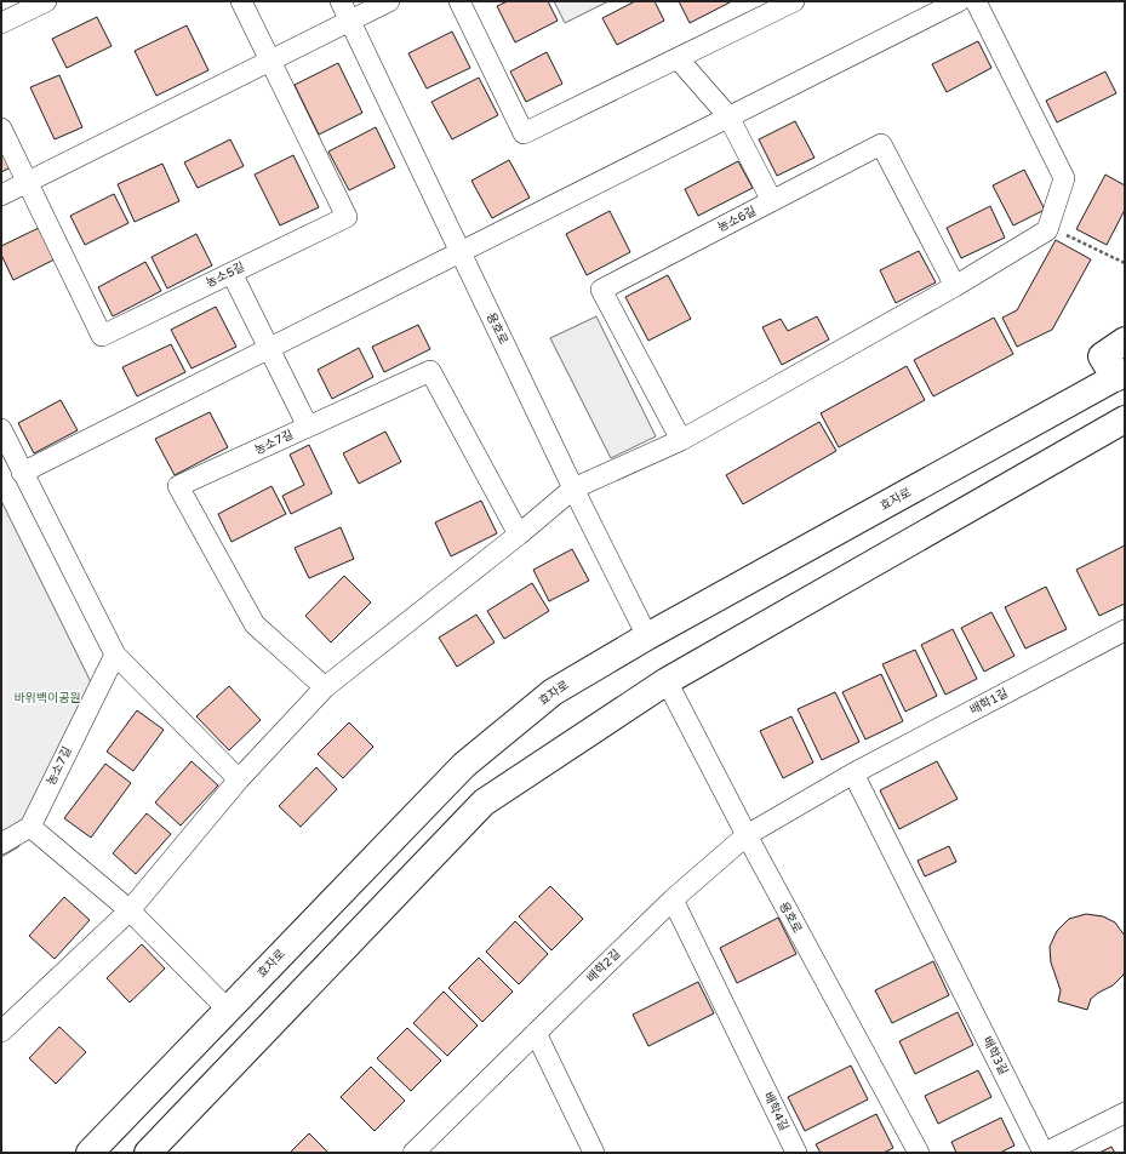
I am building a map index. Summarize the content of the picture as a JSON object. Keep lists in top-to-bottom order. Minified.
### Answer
{"streets":{"street":["농소6길","농소5길","용호로","농소7길","효자로","배학1길","배학2길","배학3길","배학4길"]},"crossings":[["용호로","효자로"],["용호로","배학1길"],["용호로","배학2길"],["배학1길","배학2길"],["배학1길","배학3길"],["배학2길","배학4길"]],"parks":["바위백이공원"]}
